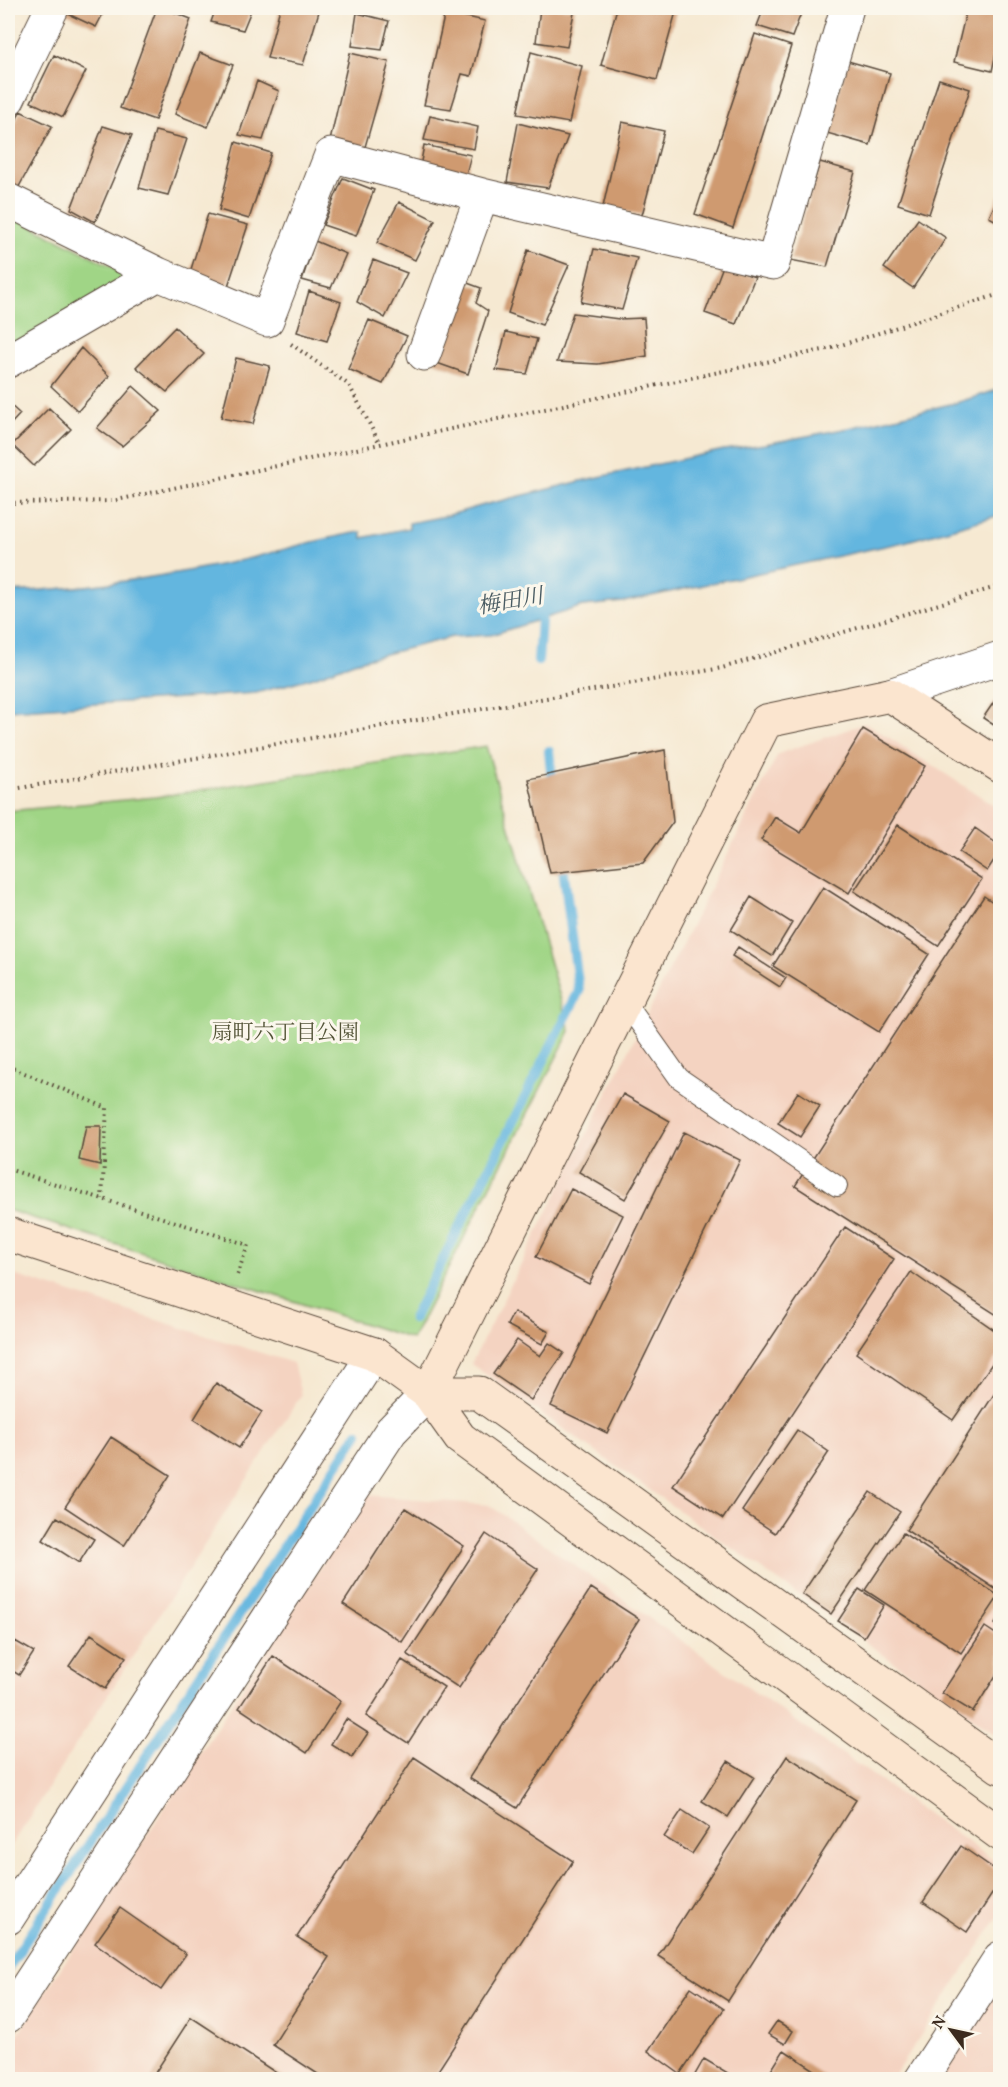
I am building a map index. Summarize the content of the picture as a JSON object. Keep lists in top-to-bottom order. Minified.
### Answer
{"water":["梅田川"],"parks":["扇町六丁目公園"],"north":"top left"}
